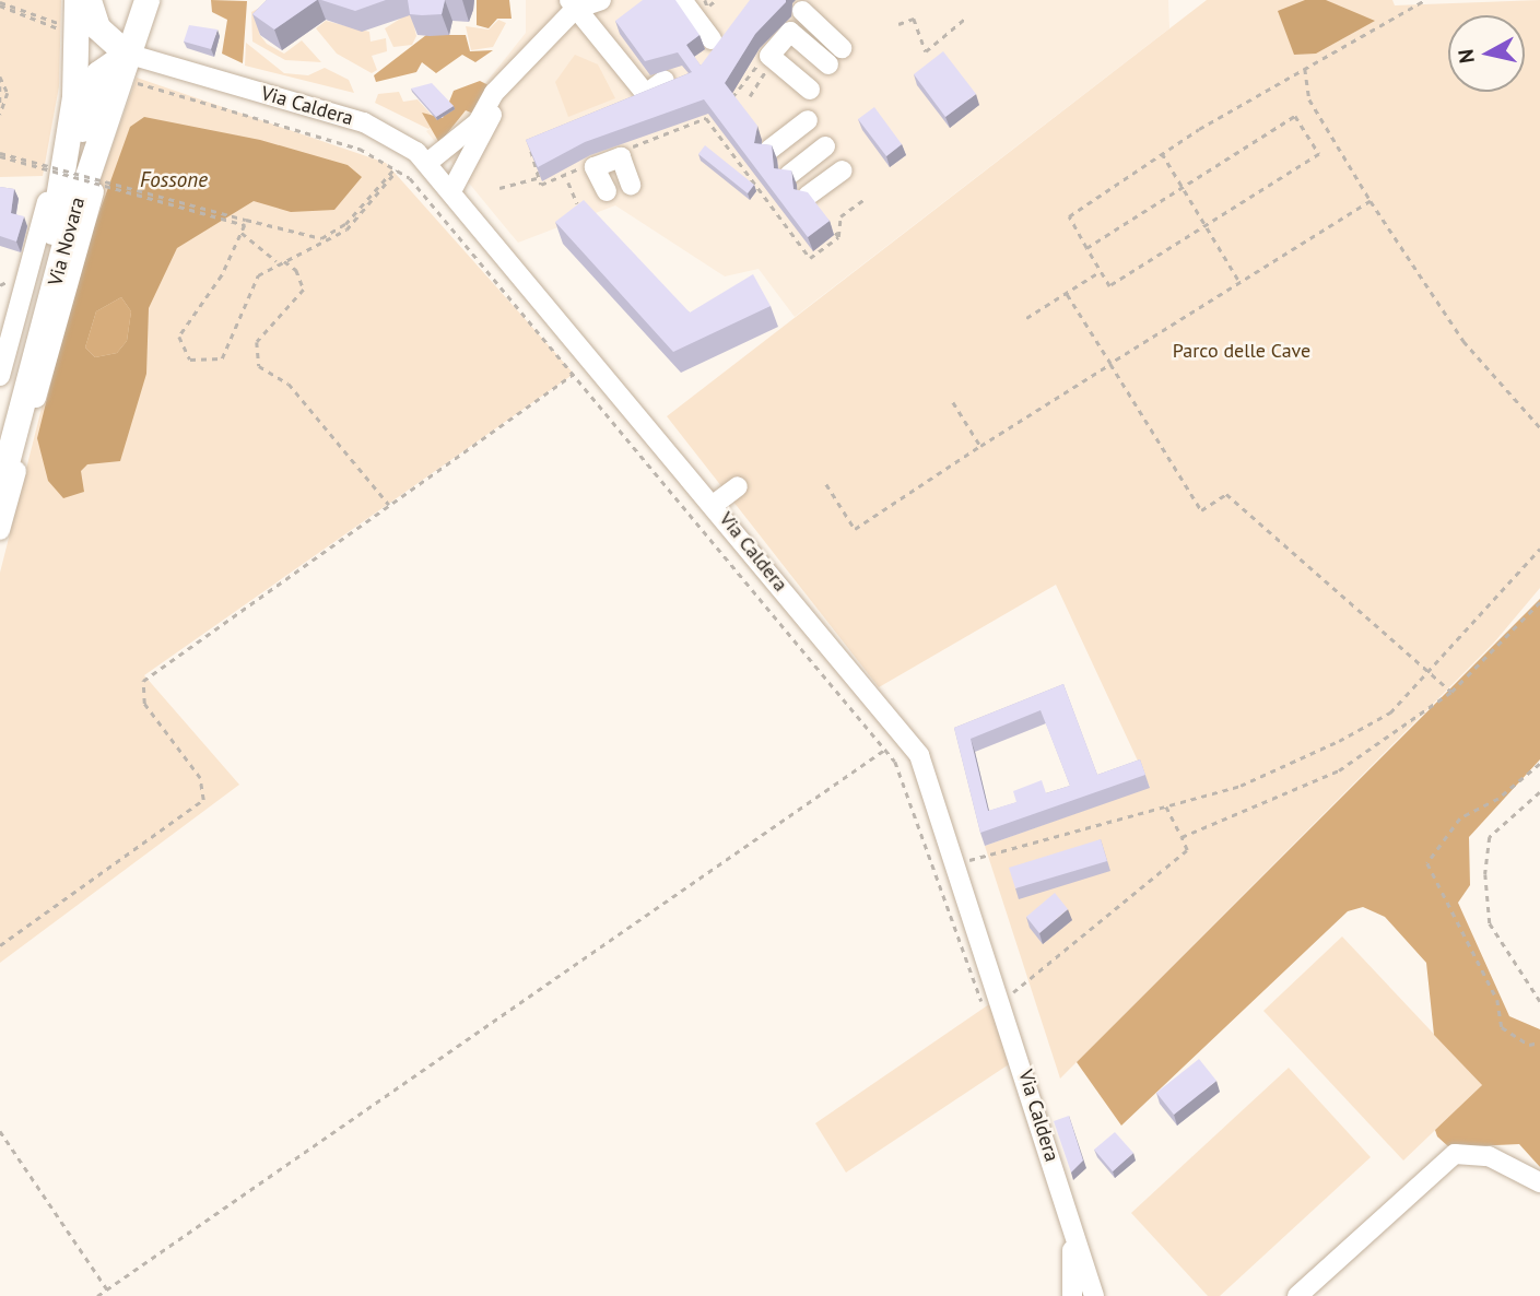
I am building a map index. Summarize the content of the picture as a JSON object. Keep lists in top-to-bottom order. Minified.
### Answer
{"streets":{"main road":["Via Novara"],"street":["Via Caldera"]},"crossings":[["Via Caldera","Via Novara"]],"water":["Fossone"],"parks":["Parco delle Cave"],"north":"left"}
